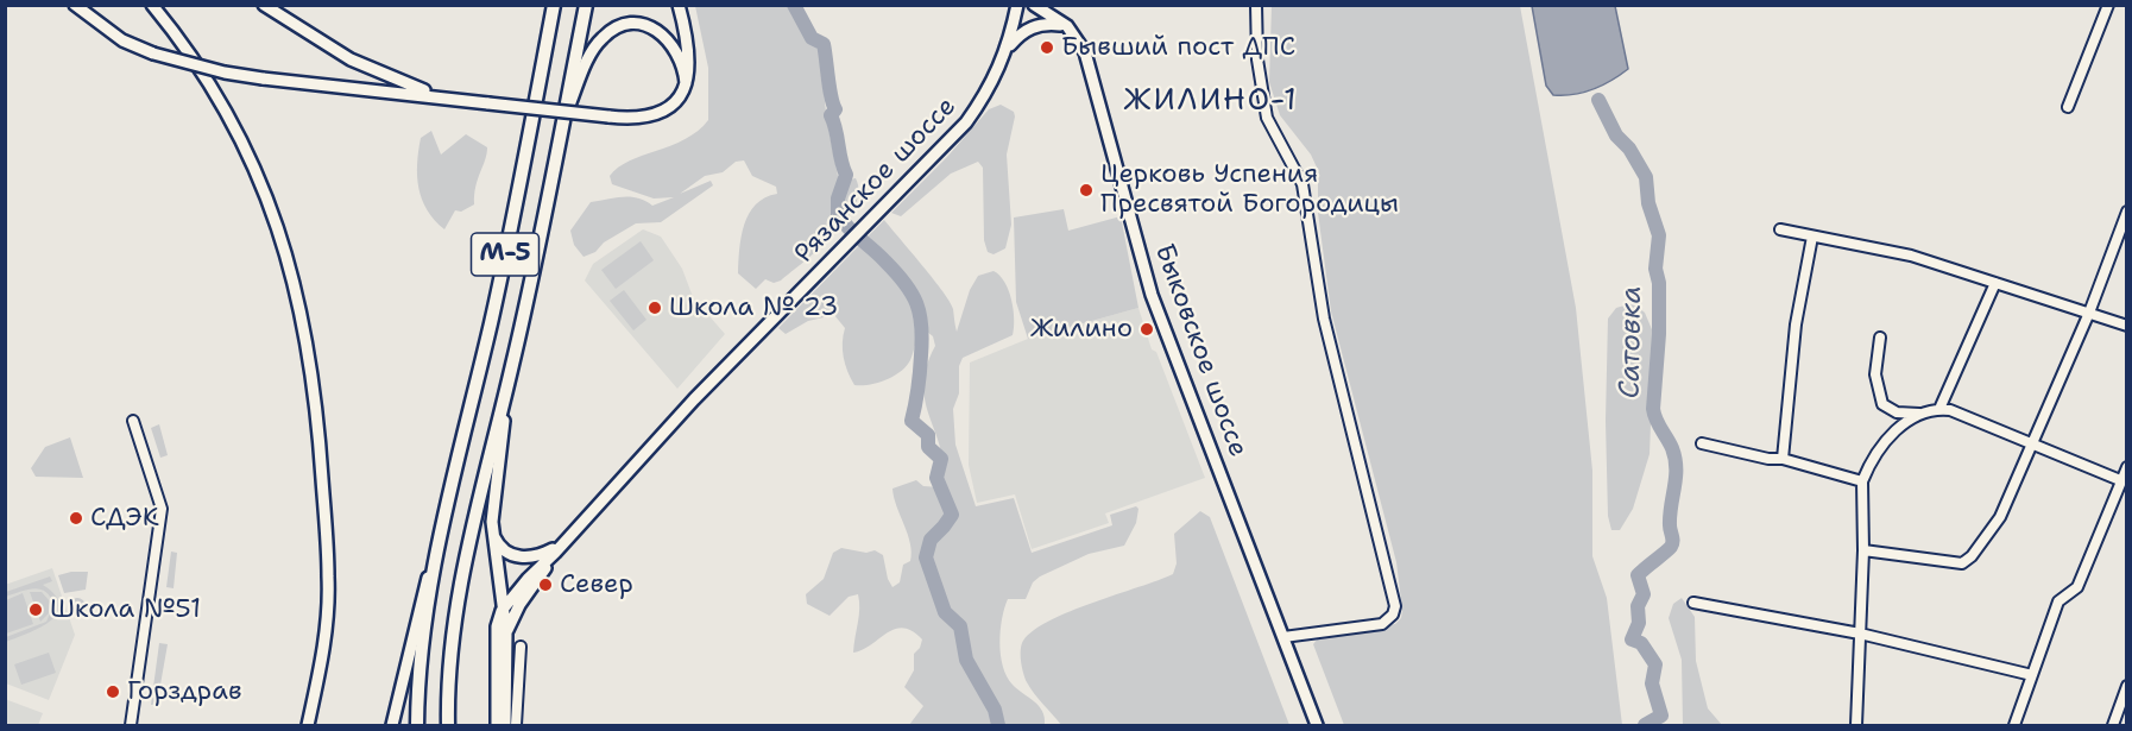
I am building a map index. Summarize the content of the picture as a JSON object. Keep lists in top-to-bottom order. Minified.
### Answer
{"streets":{"highway":["М-5"],"main road":["Рязанское шоссе","Быковское шоссе"]},"crossings":[["Рязанское шоссе","М-5"]],"districts":["ЖИЛИНО-1"],"water":["Сатовка"],"places":["Бывший пост ДПС","Церковь Успения Пресвятой Богородицы","Школа № 23","Жилино","СДЭК","Север","Школа №51","Горздрав"]}
